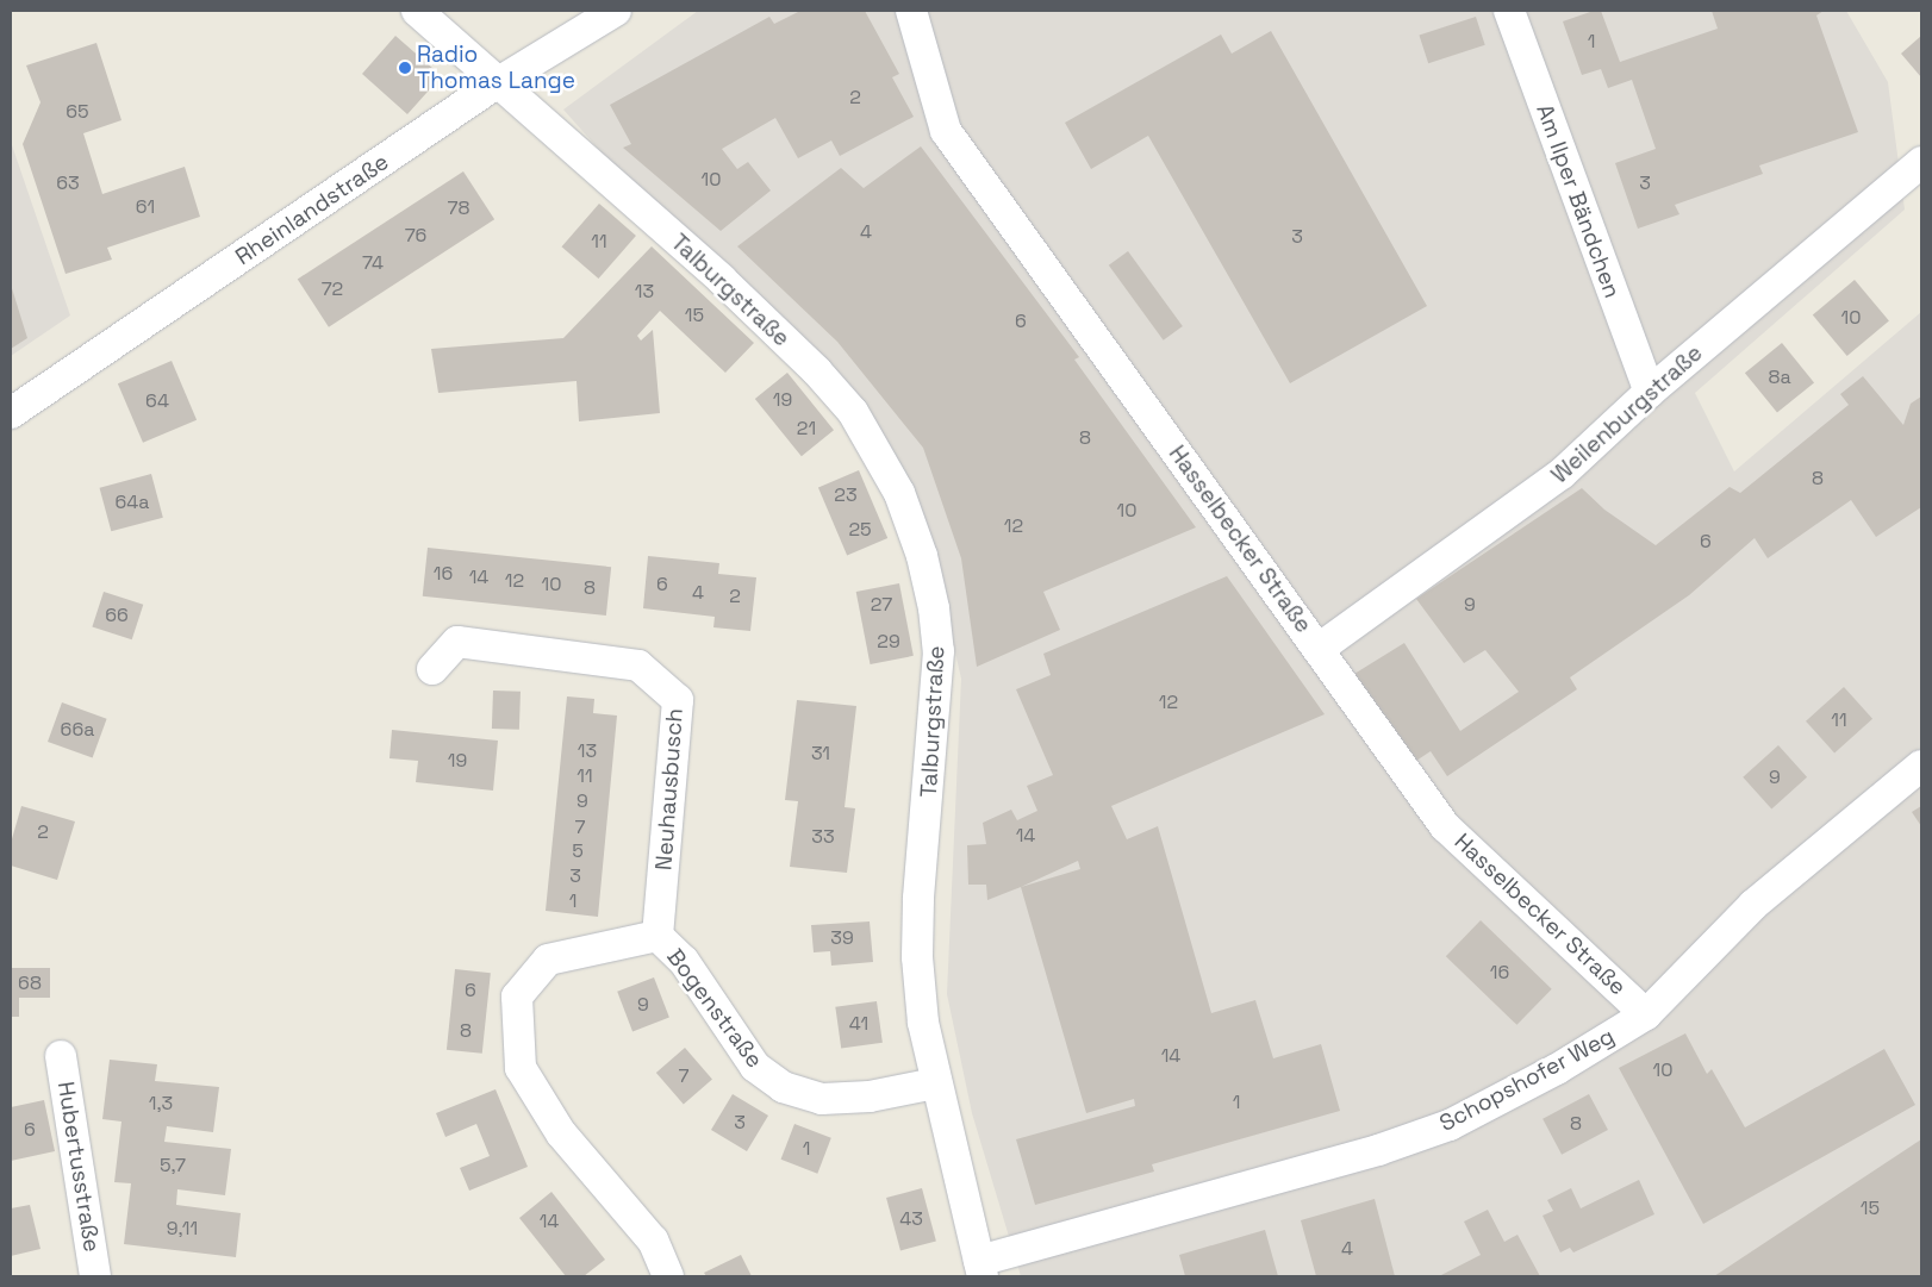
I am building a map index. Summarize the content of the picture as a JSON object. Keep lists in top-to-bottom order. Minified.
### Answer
{"streets":{"street":["Am Ilper Bändchen","Rheinlandstraße","Talburgstraße","Weilenburgstraße","Hasselbecker Straße","Neuhausbusch","Bogenstraße","Schopshofer Weg","Hubertusstraße"]},"crossings":[["Am Ilper Bändchen","Weilenburgstraße"],["Rheinlandstraße","Talburgstraße"],["Talburgstraße","Bogenstraße"],["Talburgstraße","Schopshofer Weg"],["Weilenburgstraße","Hasselbecker Straße"],["Hasselbecker Straße","Schopshofer Weg"],["Neuhausbusch","Bogenstraße"]],"places":["Radio Thomas Lange"],"house_numbers":["1","2","65","10","63","3","61","78","4","76","3","11","74","72","13","15","10","6","8a","19","64","21","8","8","23","64a","10","12","25","6","16","14","12","10","6","8","4","2","27","9","66","29","12","11","66a","13","31","19","11","9","9","7","2","14","33","5","3","1","39","16","68","6","9","41","8","14","10","7","1","1,3","3","8","6","1","5,7","15","43","14","9,11","4"]}
